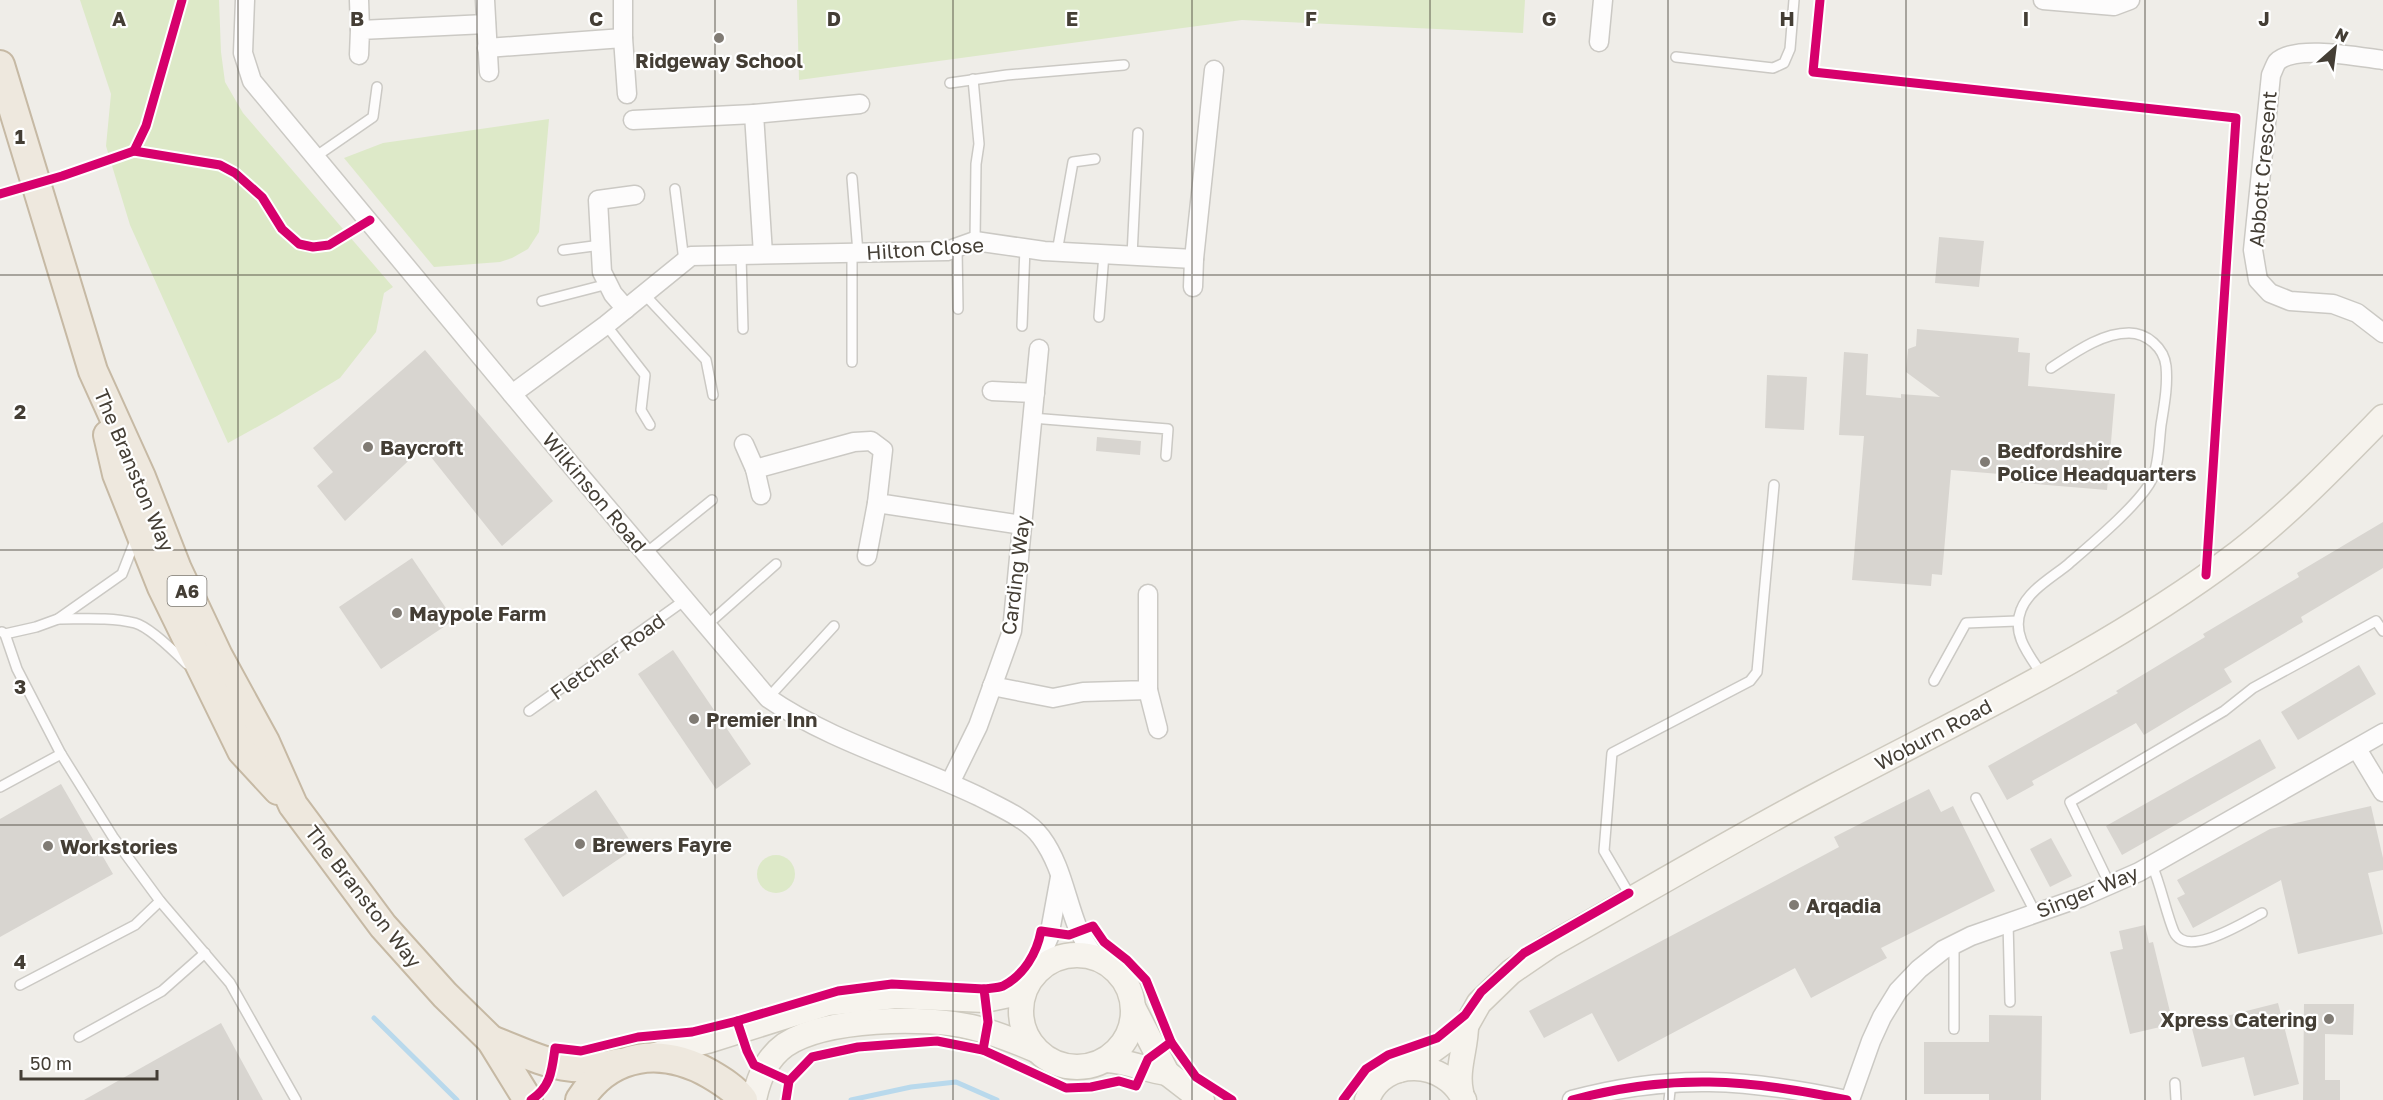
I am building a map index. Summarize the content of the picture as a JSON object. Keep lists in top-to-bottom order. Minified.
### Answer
{"streets":{"highway":["The Branston Way","A6"],"main road":["Woburn Road"],"street":["Abbott Crescent","Hilton Close","Wilkinson Road","Carding Way","Singer Way"],"lane":["Fletcher Road"]},"crossings":[["Hilton Close","Wilkinson Road"],["Wilkinson Road","Carding Way"],["Wilkinson Road","Fletcher Road"]],"places":["Ridgeway School","Baycroft","Bedfordshire Police Headquarters","Maypole Farm","Premier Inn","Brewers Fayre","Workstories","Arqadia","Xpress Catering"],"scale_bar":"50 m","north":"top right","grid":{"columns":["A","B","C","D","E","F","G","H","I","J"],"rows":["1","2","3","4"]}}
